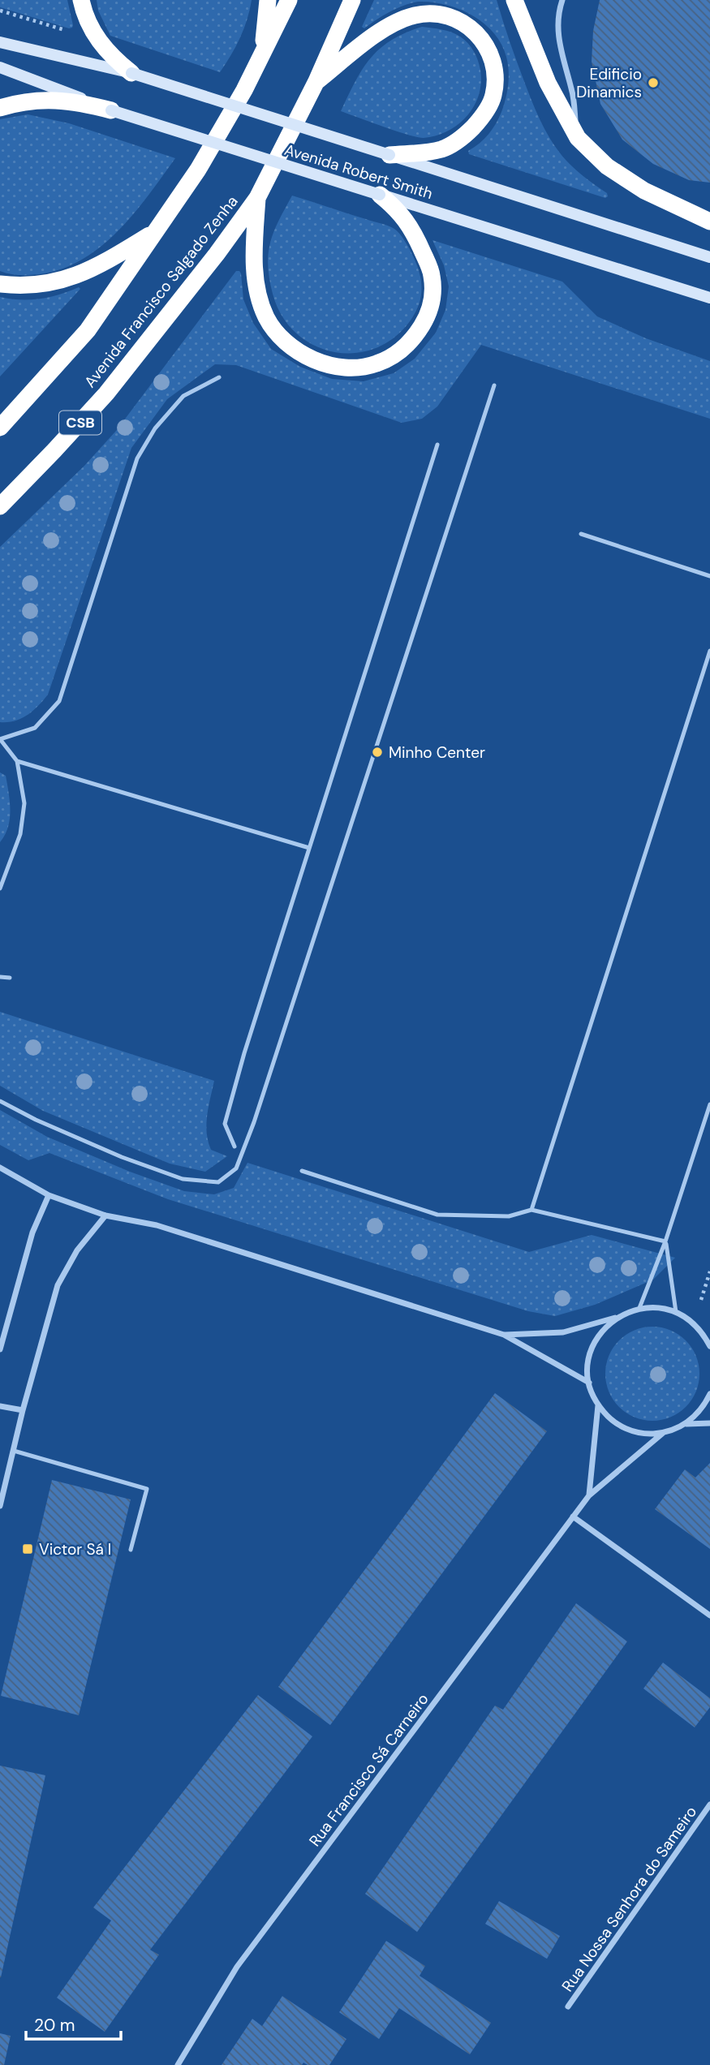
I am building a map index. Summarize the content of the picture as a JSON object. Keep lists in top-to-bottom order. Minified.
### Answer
{"streets":{"highway":["Avenida Francisco Salgado Zenha","CSB"],"street":["Avenida Robert Smith","Rua Francisco Sá Carneiro","Rua Nossa Senhora do Sameiro"]},"crossings":[["Avenida Francisco Salgado Zenha","CSB"]],"places":{"other":["Edificio Dinamics","Minho Center"],"transit":["Victor Sá I"]},"scale_bar":"20 m"}
